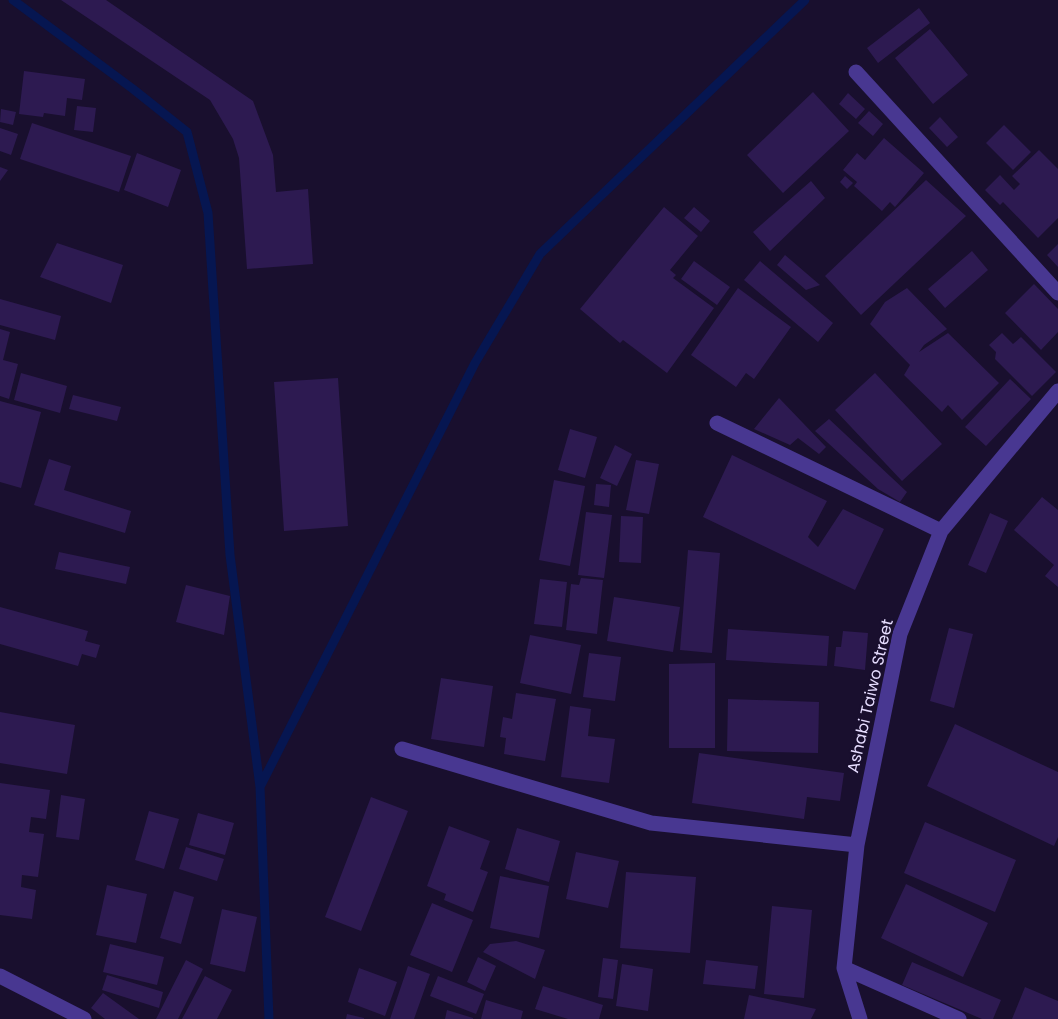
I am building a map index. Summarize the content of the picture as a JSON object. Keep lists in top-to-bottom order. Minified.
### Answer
{"streets":{"street":["Ashabi Taiwo Street"]}}
